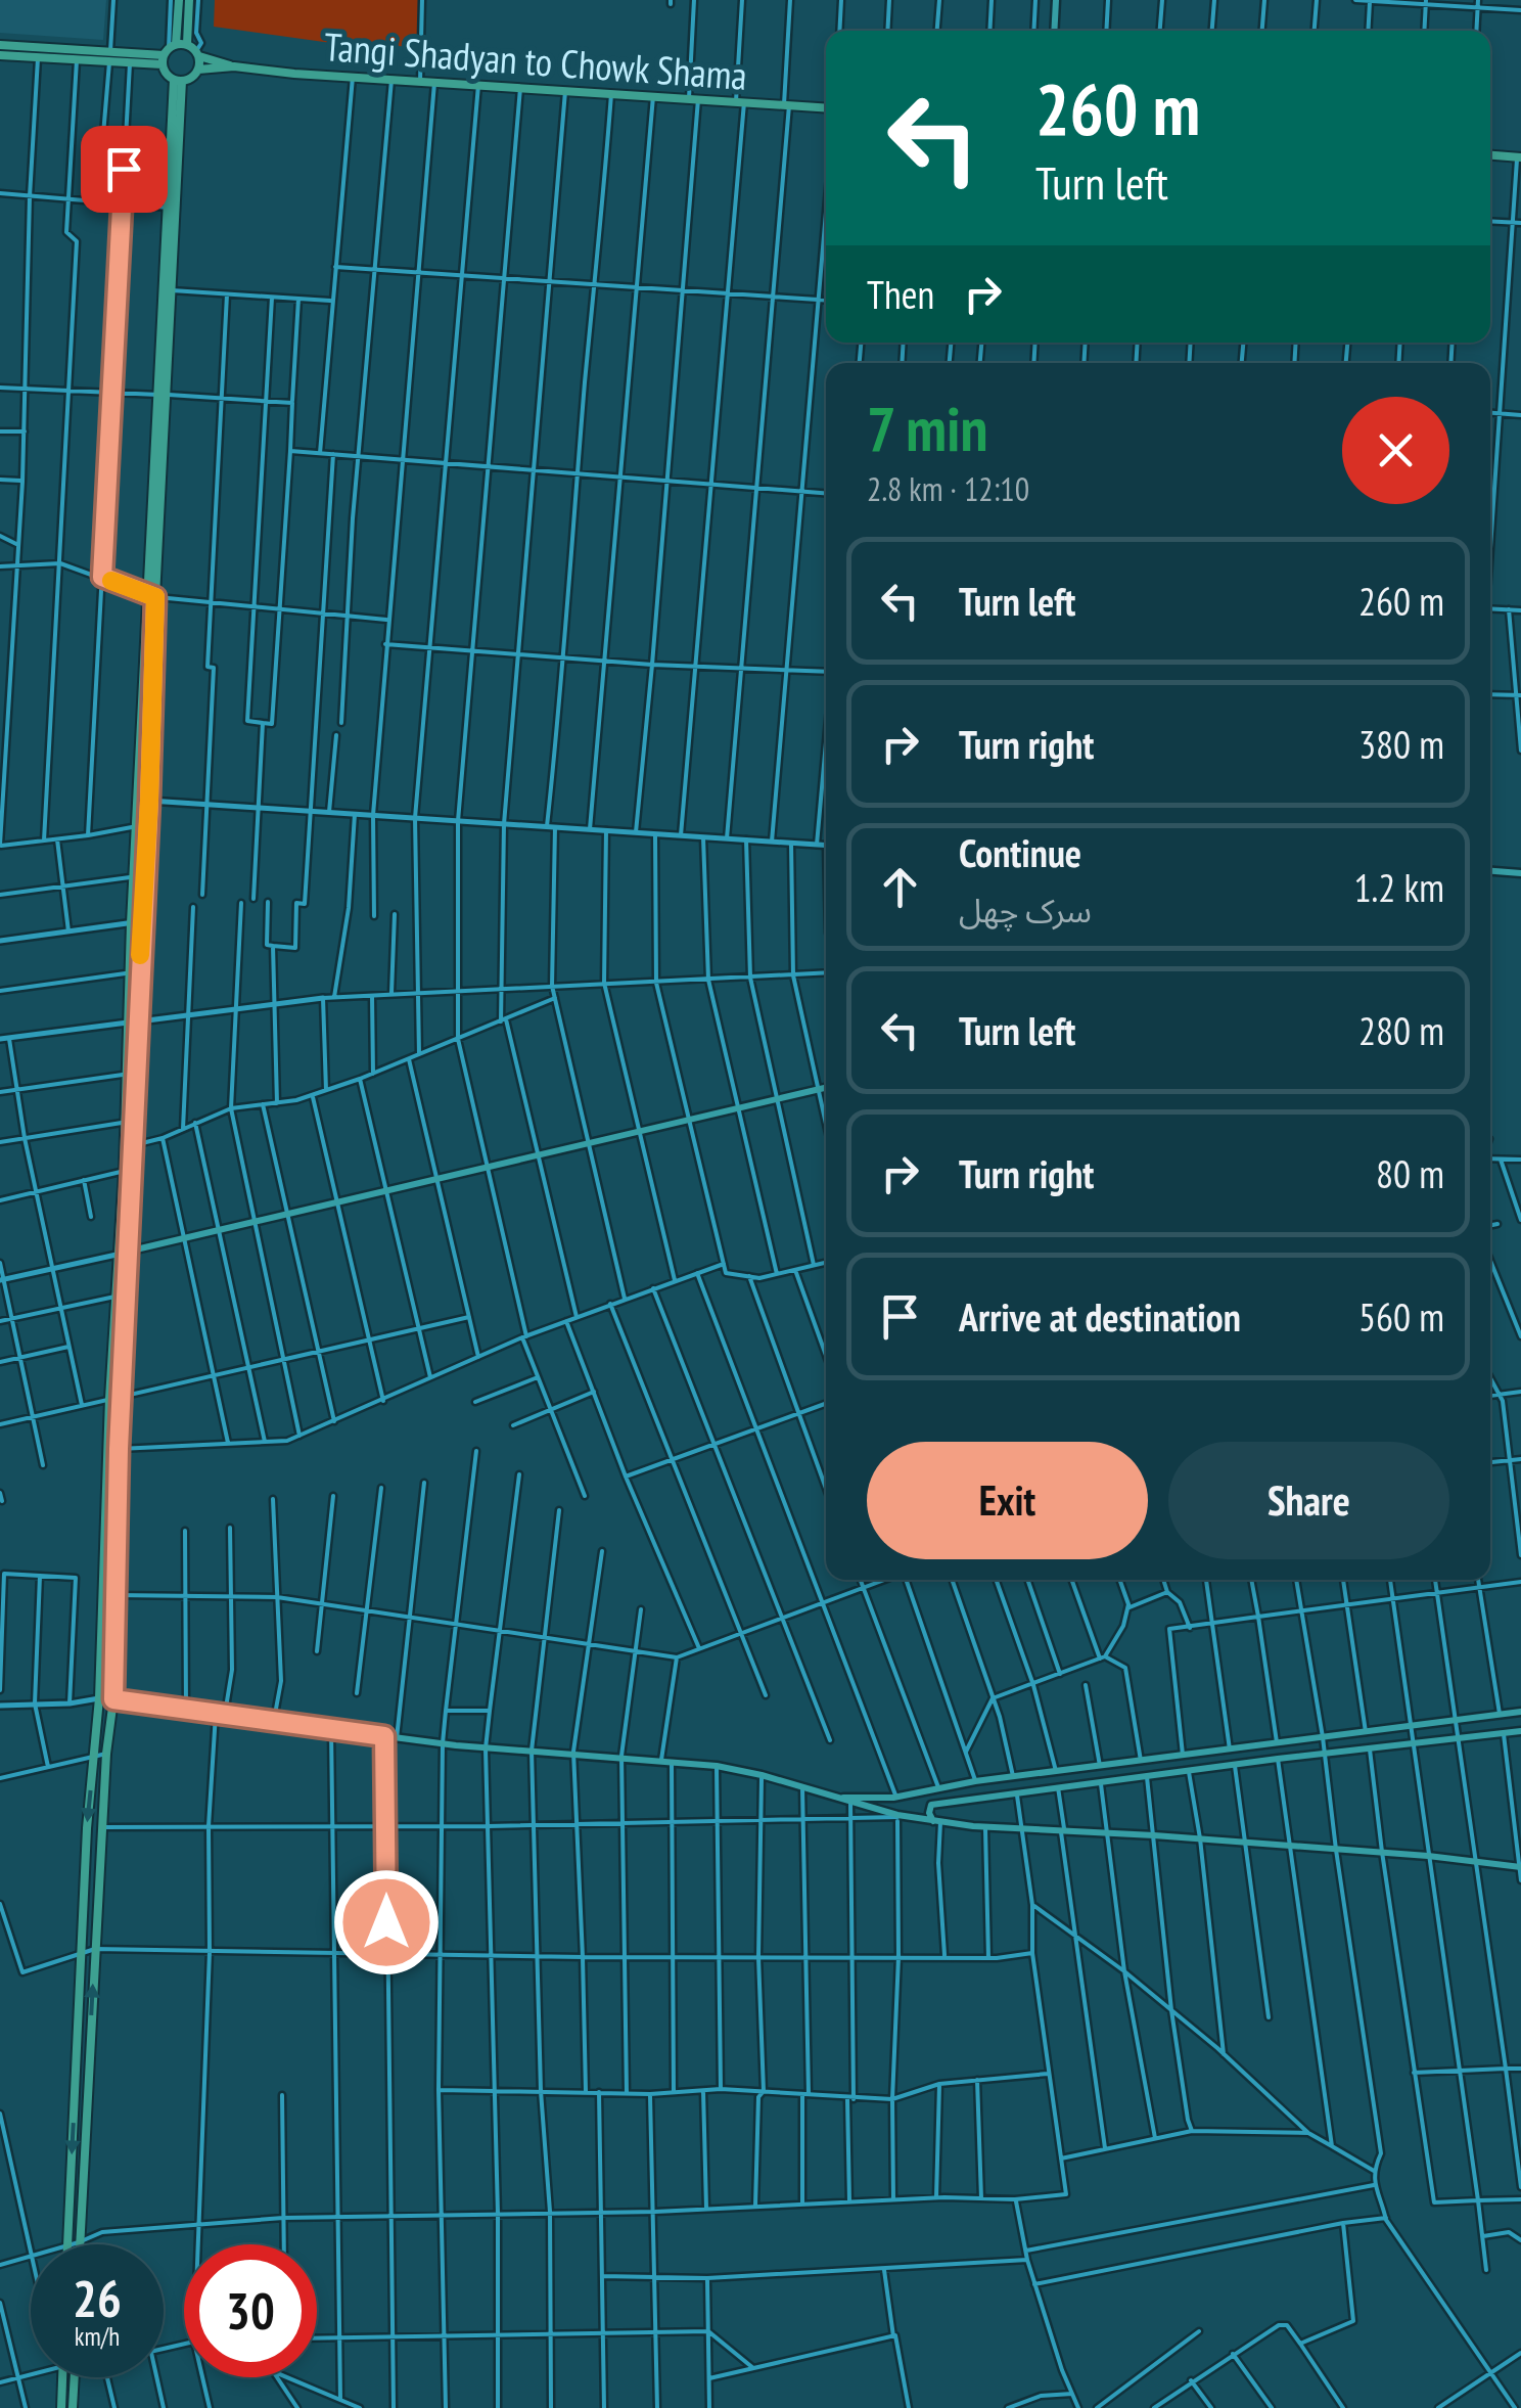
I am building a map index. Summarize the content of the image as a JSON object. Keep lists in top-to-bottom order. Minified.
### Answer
{"streets":{"main road":["Tangi Shadyan to Chowk Shama"]},"page":{"turn":["260 m","Turn left"],"then":"Then","heading":["7 min","2.8 km · 12:10"],"list":[{"name":"Turn left","value":"260 m"},{"name":"Turn right","value":"380 m"},{"name":"Continue","note":"سرک چهل","value":"1.2 km"},{"name":"Turn left","value":"280 m"},{"name":"Turn right","value":"80 m"},{"name":"Arrive at destination","value":"560 m"}],"buttons":["Exit","Share"],"speed":"26 km/h","limit":"30"}}
